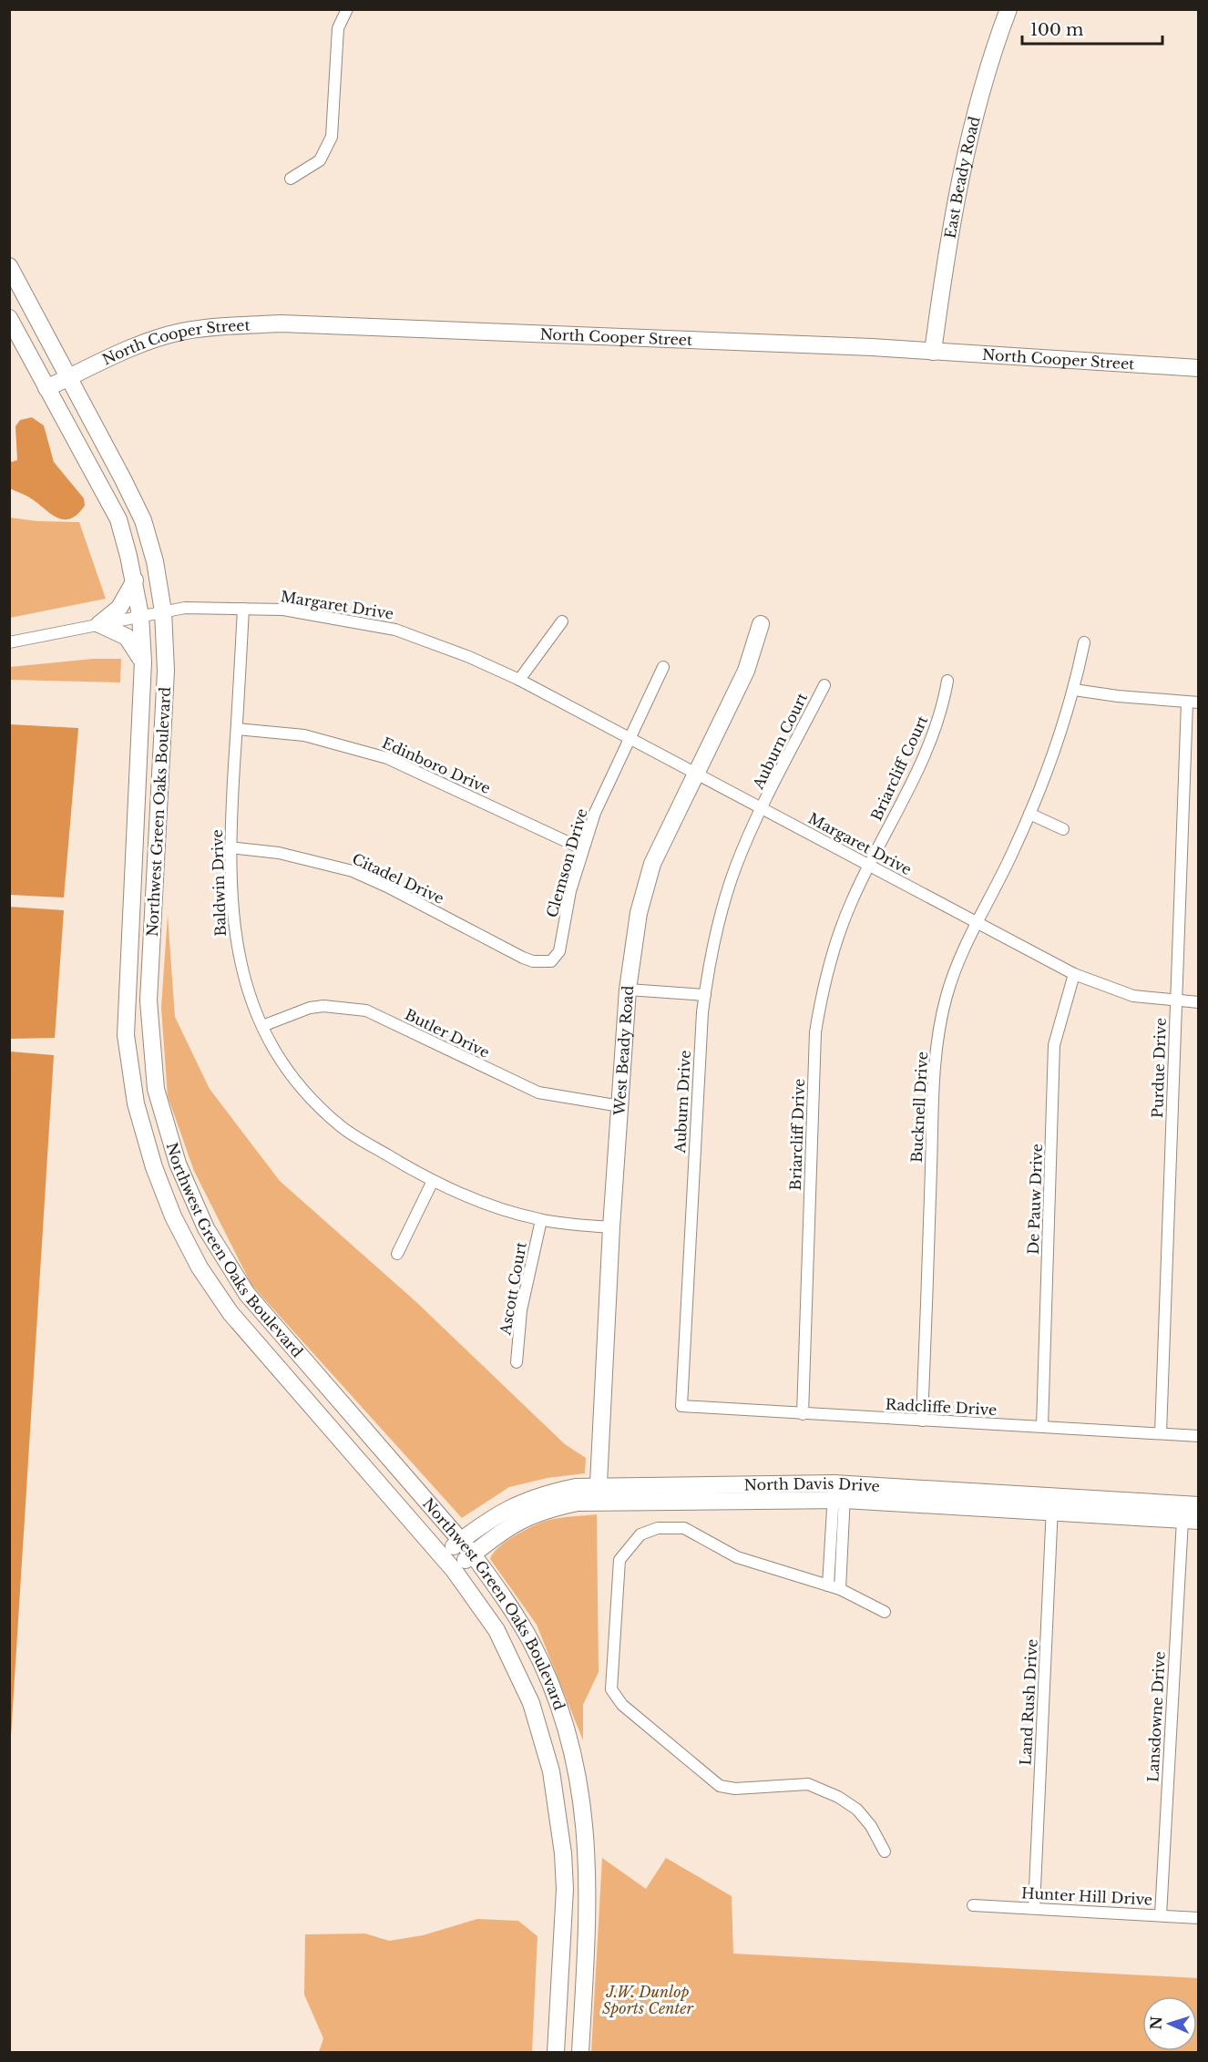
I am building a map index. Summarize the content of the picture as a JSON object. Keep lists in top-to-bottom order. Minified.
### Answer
{"streets":{"main road":["East Beady Road","North Cooper Street","Northwest Green Oaks Boulevard","West Beady Road","North Davis Drive"],"street":["Margaret Drive","Auburn Court","Edinboro Drive","Briarcliff Court","Clemson Drive","Citadel Drive","Baldwin Drive","Butler Drive","Purdue Drive","Auburn Drive","Bucknell Drive","Briarcliff Drive","De Pauw Drive","Ascott Court","Radcliffe Drive","Land Rush Drive","Lansdowne Drive","Hunter Hill Drive"]},"crossings":[["East Beady Road","North Cooper Street"],["North Cooper Street","Northwest Green Oaks Boulevard"],["Margaret Drive","Auburn Court"],["Margaret Drive","Briarcliff Court"],["Margaret Drive","Northwest Green Oaks Boulevard"],["Margaret Drive","Clemson Drive"],["Margaret Drive","Baldwin Drive"],["Margaret Drive","West Beady Road"],["Margaret Drive","Purdue Drive"],["Margaret Drive","Auburn Drive"],["Margaret Drive","Bucknell Drive"],["Margaret Drive","Briarcliff Drive"],["Margaret Drive","De Pauw Drive"],["Auburn Court","Auburn Drive"],["Edinboro Drive","Clemson Drive"],["Edinboro Drive","Baldwin Drive"],["Briarcliff Court","Briarcliff Drive"],["Northwest Green Oaks Boulevard","North Davis Drive"],["Clemson Drive","Citadel Drive"],["Citadel Drive","Baldwin Drive"],["Baldwin Drive","Butler Drive"],["Baldwin Drive","West Beady Road"],["Baldwin Drive","Ascott Court"],["Butler Drive","West Beady Road"],["West Beady Road","North Davis Drive"],["Purdue Drive","Radcliffe Drive"],["Auburn Drive","Radcliffe Drive"],["Bucknell Drive","Radcliffe Drive"],["Briarcliff Drive","Radcliffe Drive"],["De Pauw Drive","Radcliffe Drive"],["North Davis Drive","Land Rush Drive"],["North Davis Drive","Lansdowne Drive"],["Land Rush Drive","Hunter Hill Drive"],["Lansdowne Drive","Hunter Hill Drive"]],"parks":["J.W. Dunlop Sports Center"],"scale_bar":"100 m","north":"left"}
